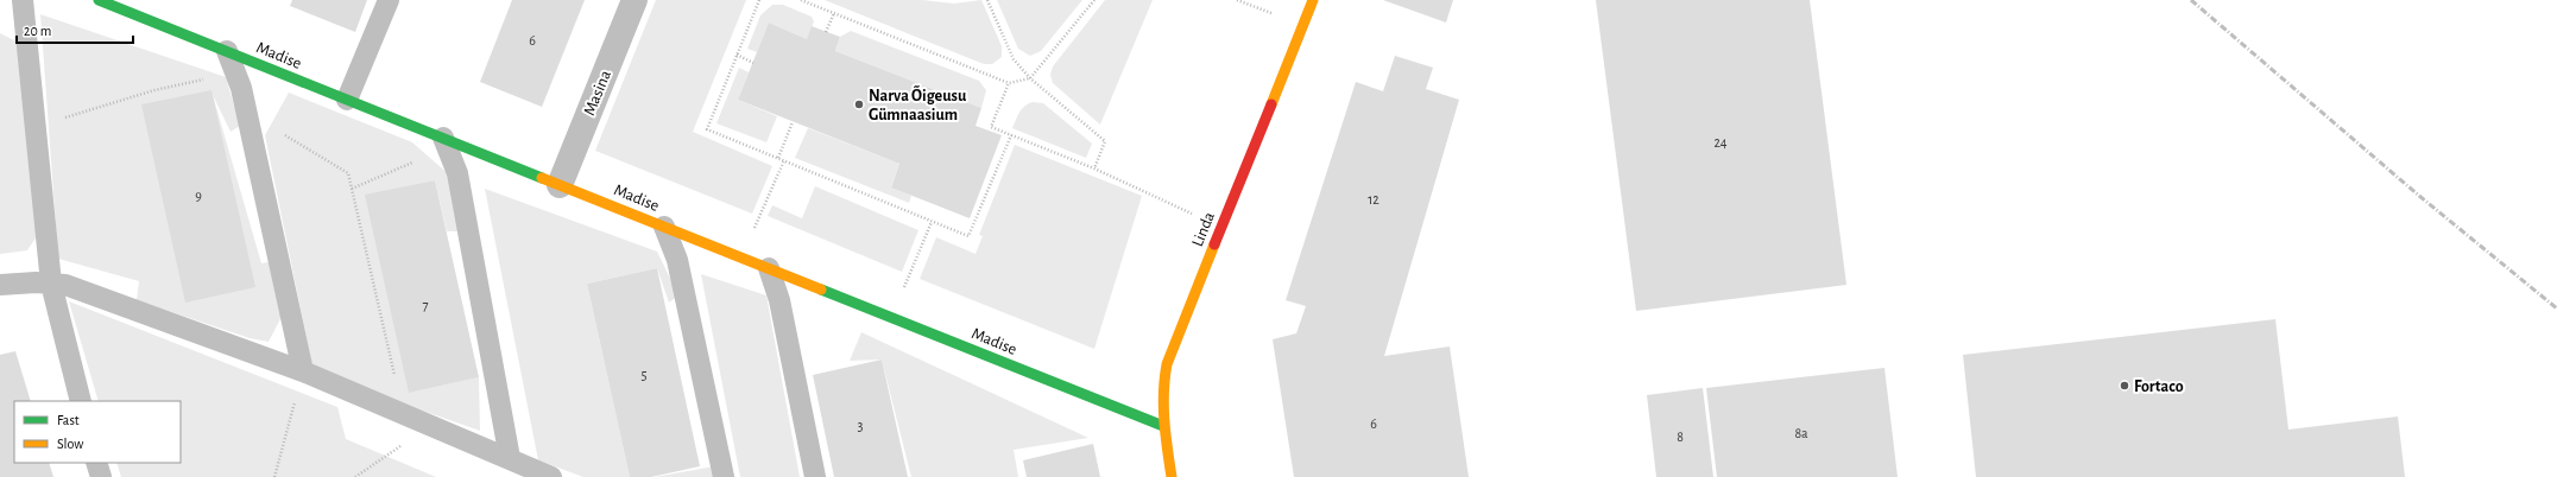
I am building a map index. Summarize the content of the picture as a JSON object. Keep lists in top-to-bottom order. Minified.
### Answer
{"streets":{"street":["Madise","Masina","Linda"]},"crossings":[["Madise","Masina"],["Madise","Linda"]],"places":["Narva Õigeusu Gümnaasium","Fortaco"],"house_numbers":["6","24","9","12","7","5","6","3","8a","8"],"legend":["Fast","Slow"],"scale_bar":"20 m"}
